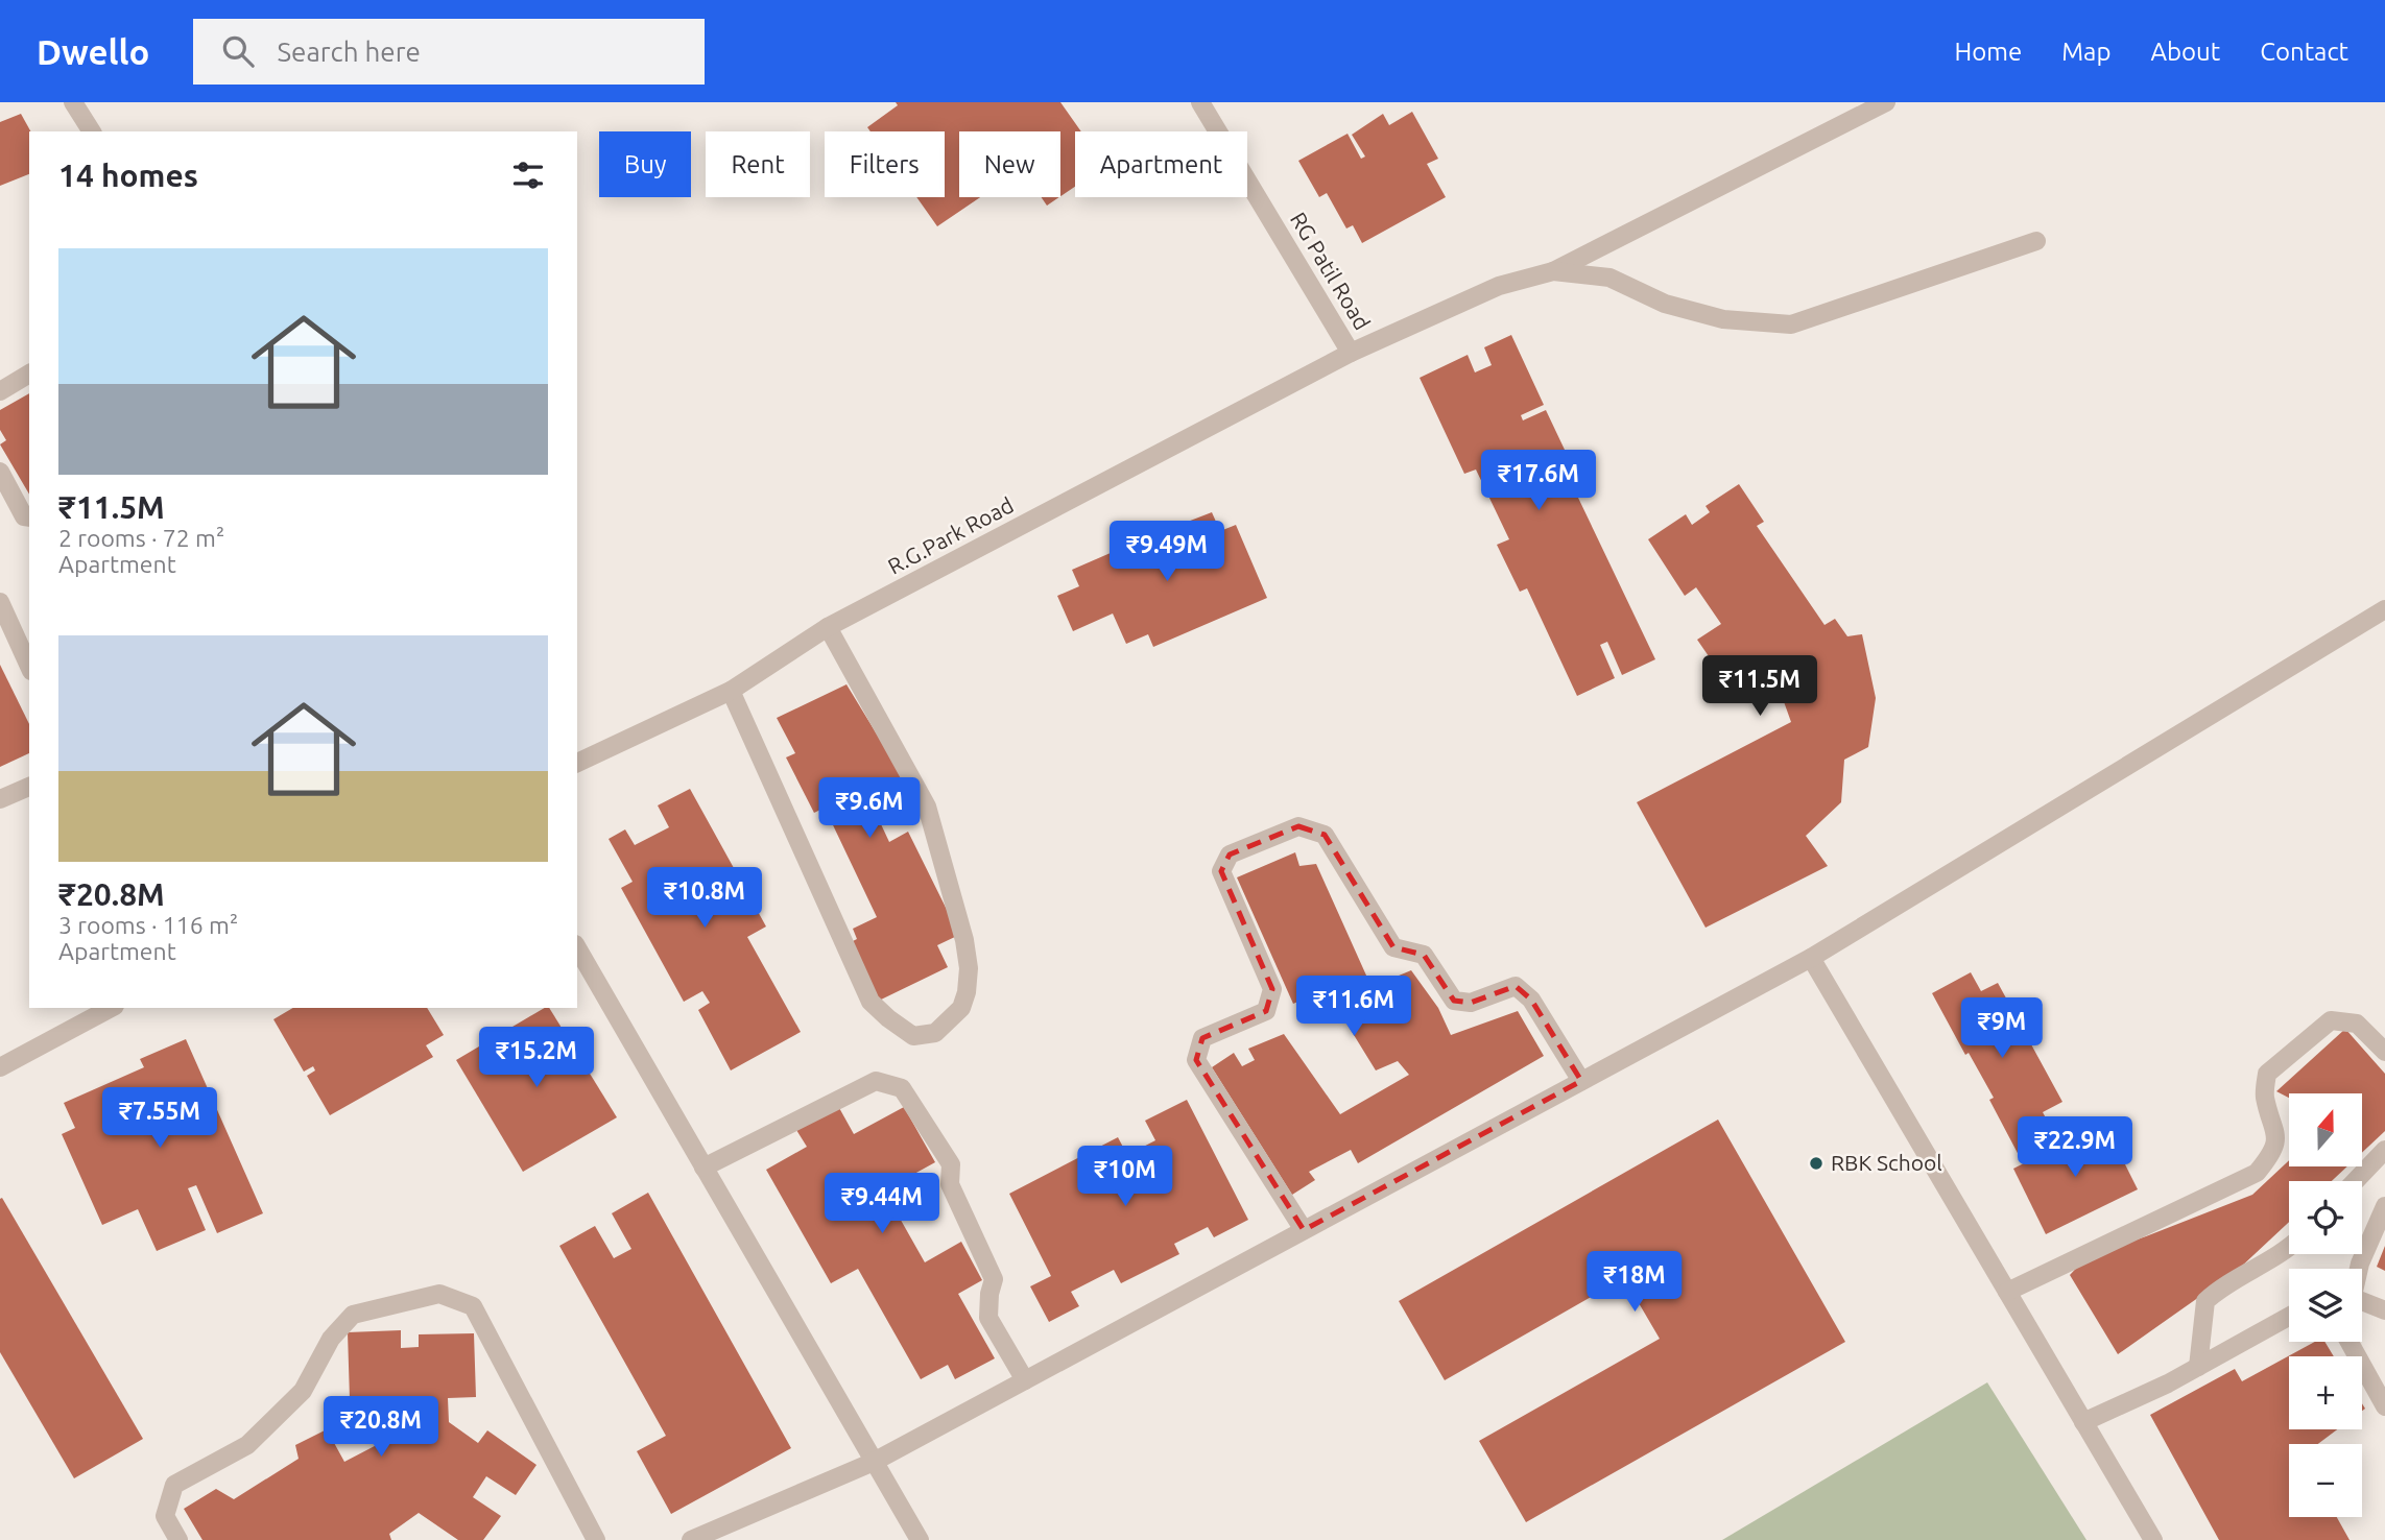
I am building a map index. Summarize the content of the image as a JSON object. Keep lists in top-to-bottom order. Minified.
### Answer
{"streets":{"street":["RG Patil Road","R.G.Park Road"]},"crossings":[["RG Patil Road","R.G.Park Road"]],"places":["RBK School"],"north":"top","page":{"header":"Dwello","search":"Search here","nav":["Home","Map","About","Contact"],"chip":["Buy","Rent","Filters","New","Apartment"],"heading":"14 homes","list":[{"name":"₹11.5M","note":"2 rooms · 72 m² · Apartment"},{"name":"₹20.8M","note":"3 rooms · 116 m² · Apartment"}],"price":["₹17.6M","₹9.49M","₹11.5M","₹9.6M","₹10.8M","₹11.6M","₹9M","₹15.2M","₹7.55M","₹22.9M","₹10M","₹9.44M","₹18M","₹20.8M"],"map_buttons":["+","−"]}}
